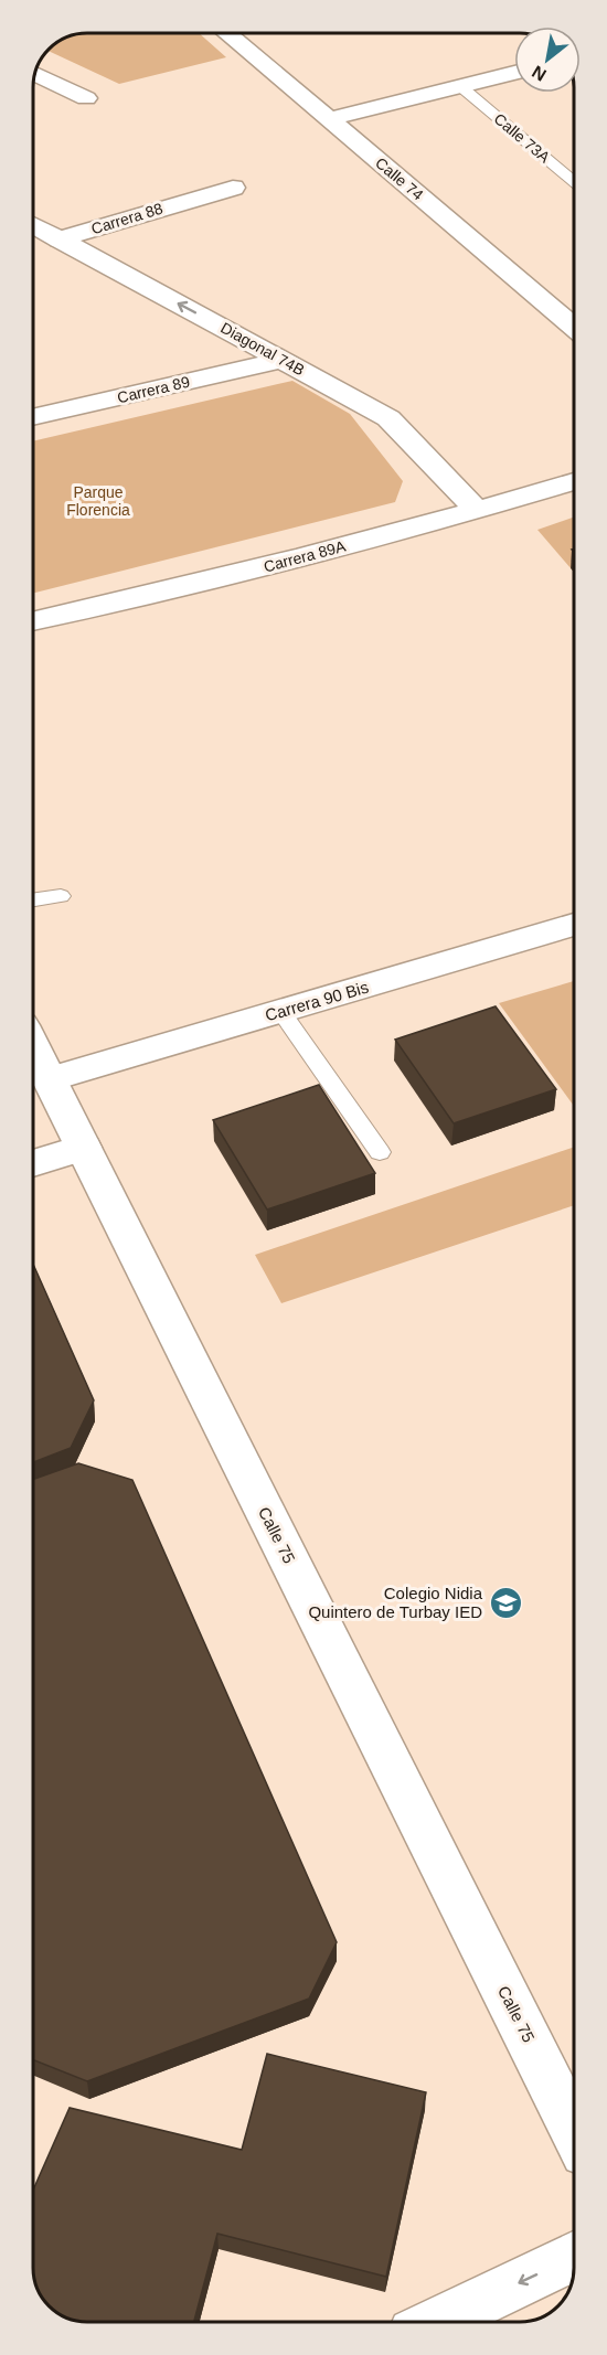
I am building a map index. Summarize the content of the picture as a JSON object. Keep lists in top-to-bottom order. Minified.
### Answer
{"streets":{"street":["Calle 74","Carrera 88","Diagonal 74B","Carrera 89","Carrera 89A","Carrera 90 Bis","Calle 75"],"lane":["Calle 73A"]},"crossings":[["Carrera 88","Diagonal 74B"],["Diagonal 74B","Carrera 89"],["Diagonal 74B","Carrera 89A"],["Carrera 90 Bis","Calle 75"]],"one_way":["Diagonal 74B"],"parks":["Parque Florencia"],"places":{"school or university":["Colegio Nidia Quintero de Turbay IED"]},"north":"bottom left"}
